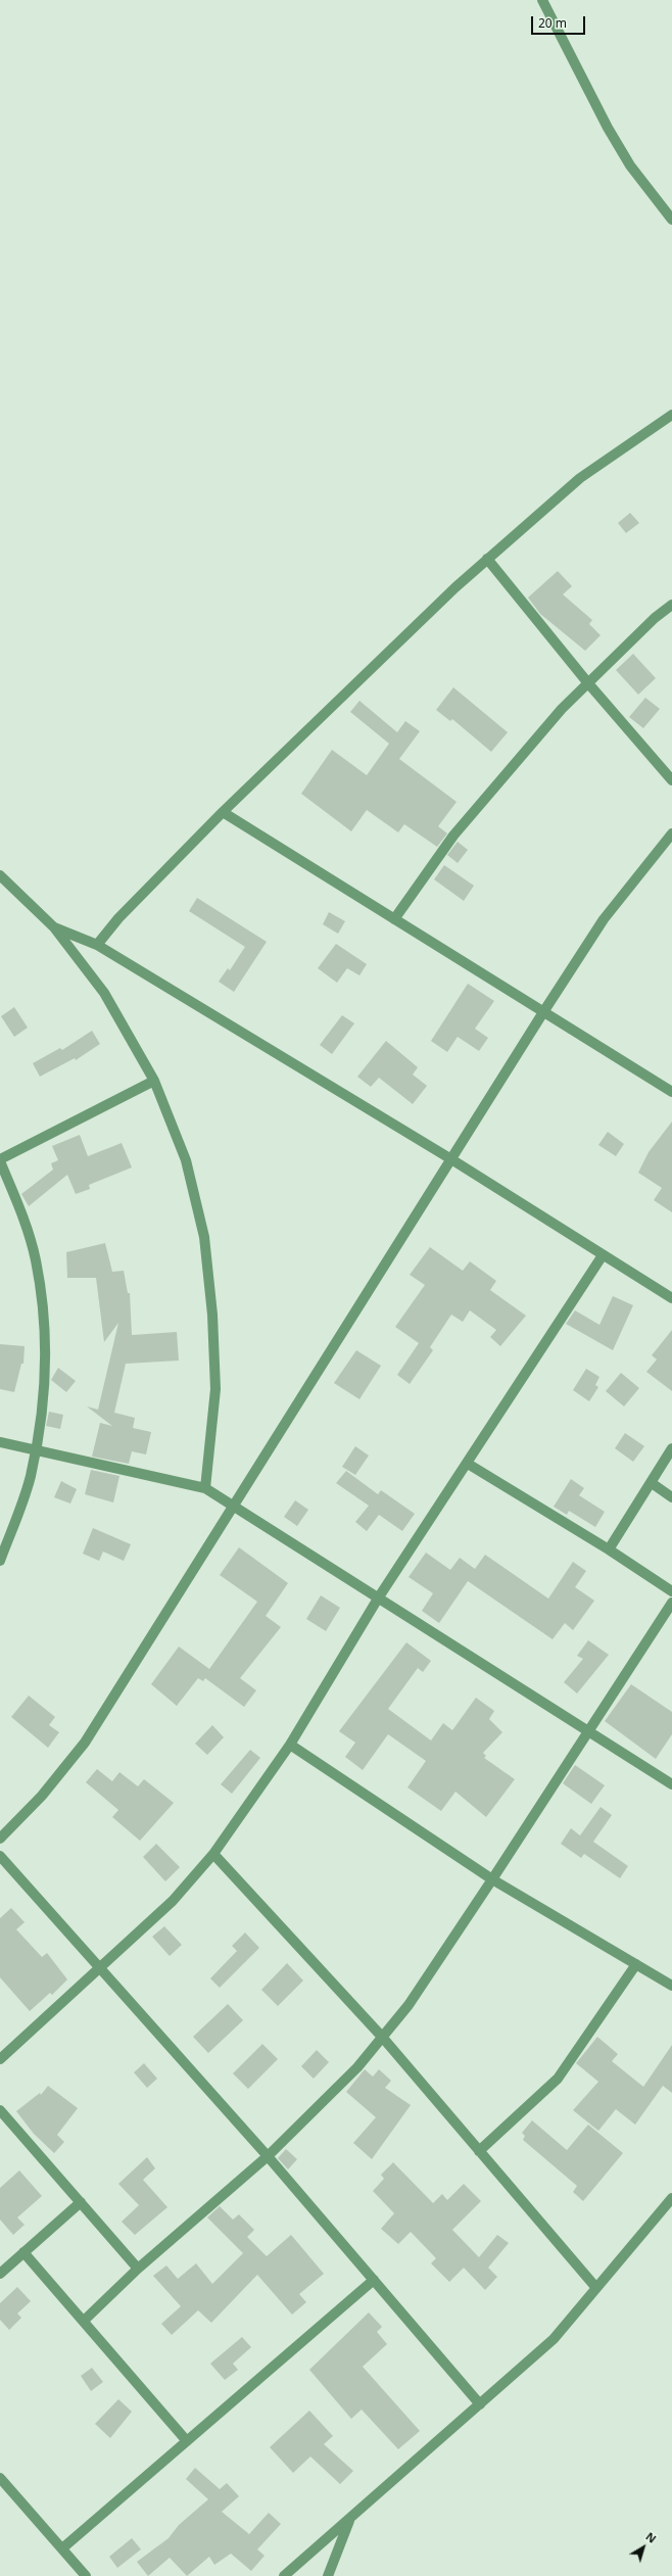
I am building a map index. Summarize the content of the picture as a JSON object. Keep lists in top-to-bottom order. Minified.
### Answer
{"scale_bar":"20 m","north":"top right"}
